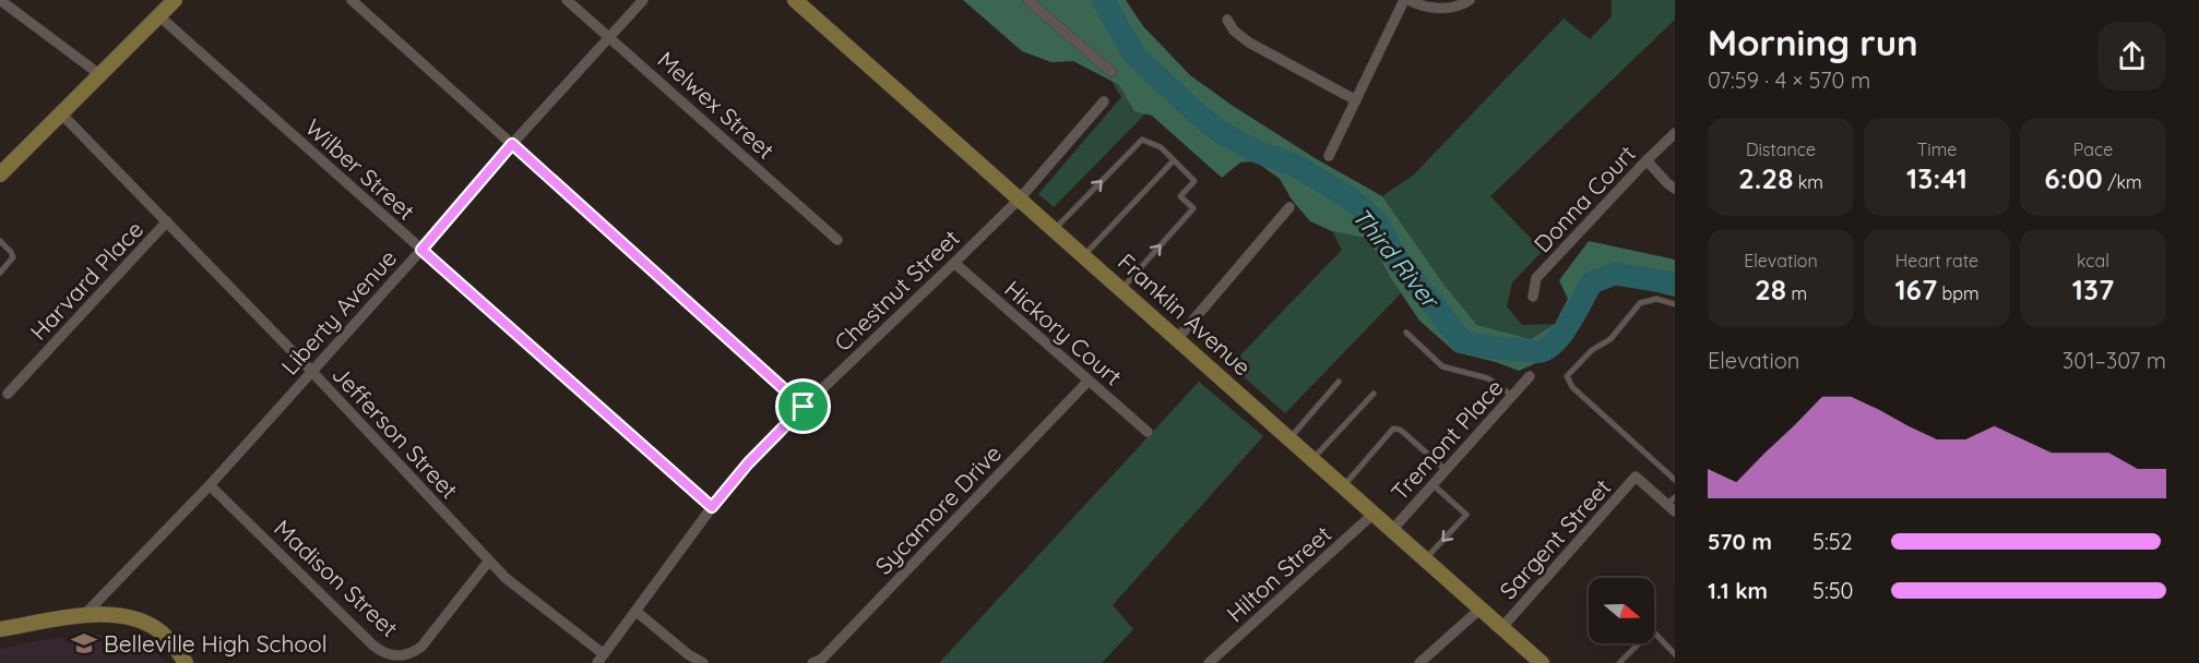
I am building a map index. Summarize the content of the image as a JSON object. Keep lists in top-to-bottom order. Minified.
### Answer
{"streets":{"main road":["Franklin Avenue"],"street":["Melwex Street","Wilber Street","Donna Court","Harvard Place","Chestnut Street","Liberty Avenue","Hickory Court","Jefferson Street","Tremont Place","Sycamore Drive","Sargent Street","Hilton Street","Madison Street"]},"crossings":[["Melwex Street","Liberty Avenue"],["Wilber Street","Chestnut Street"],["Wilber Street","Liberty Avenue"],["Harvard Place","Jefferson Street"],["Chestnut Street","Franklin Avenue"],["Chestnut Street","Hickory Court"],["Chestnut Street","Jefferson Street"],["Liberty Avenue","Jefferson Street"],["Liberty Avenue","Madison Street"],["Franklin Avenue","Tremont Place"],["Franklin Avenue","Sargent Street"],["Franklin Avenue","Hilton Street"],["Hickory Court","Sycamore Drive"],["Jefferson Street","Madison Street"]],"water":["Third River"],"places":{"school or university":["Belleville High School"]},"north":"right","page":{"heading":["Morning run","07:59 · 4 × 570 m"],"stats":[["Distance","2.28 km"],["Time","13:41"],["Pace","6:00 /km"],["Elevation","28 m"],["Heart rate","167 bpm"],["kcal","137"]],"chart":["Elevation","301–307 m"],"list":[{"name":"570 m","note":"5:52"},{"name":"1.1 km","note":"5:50"}]}}
